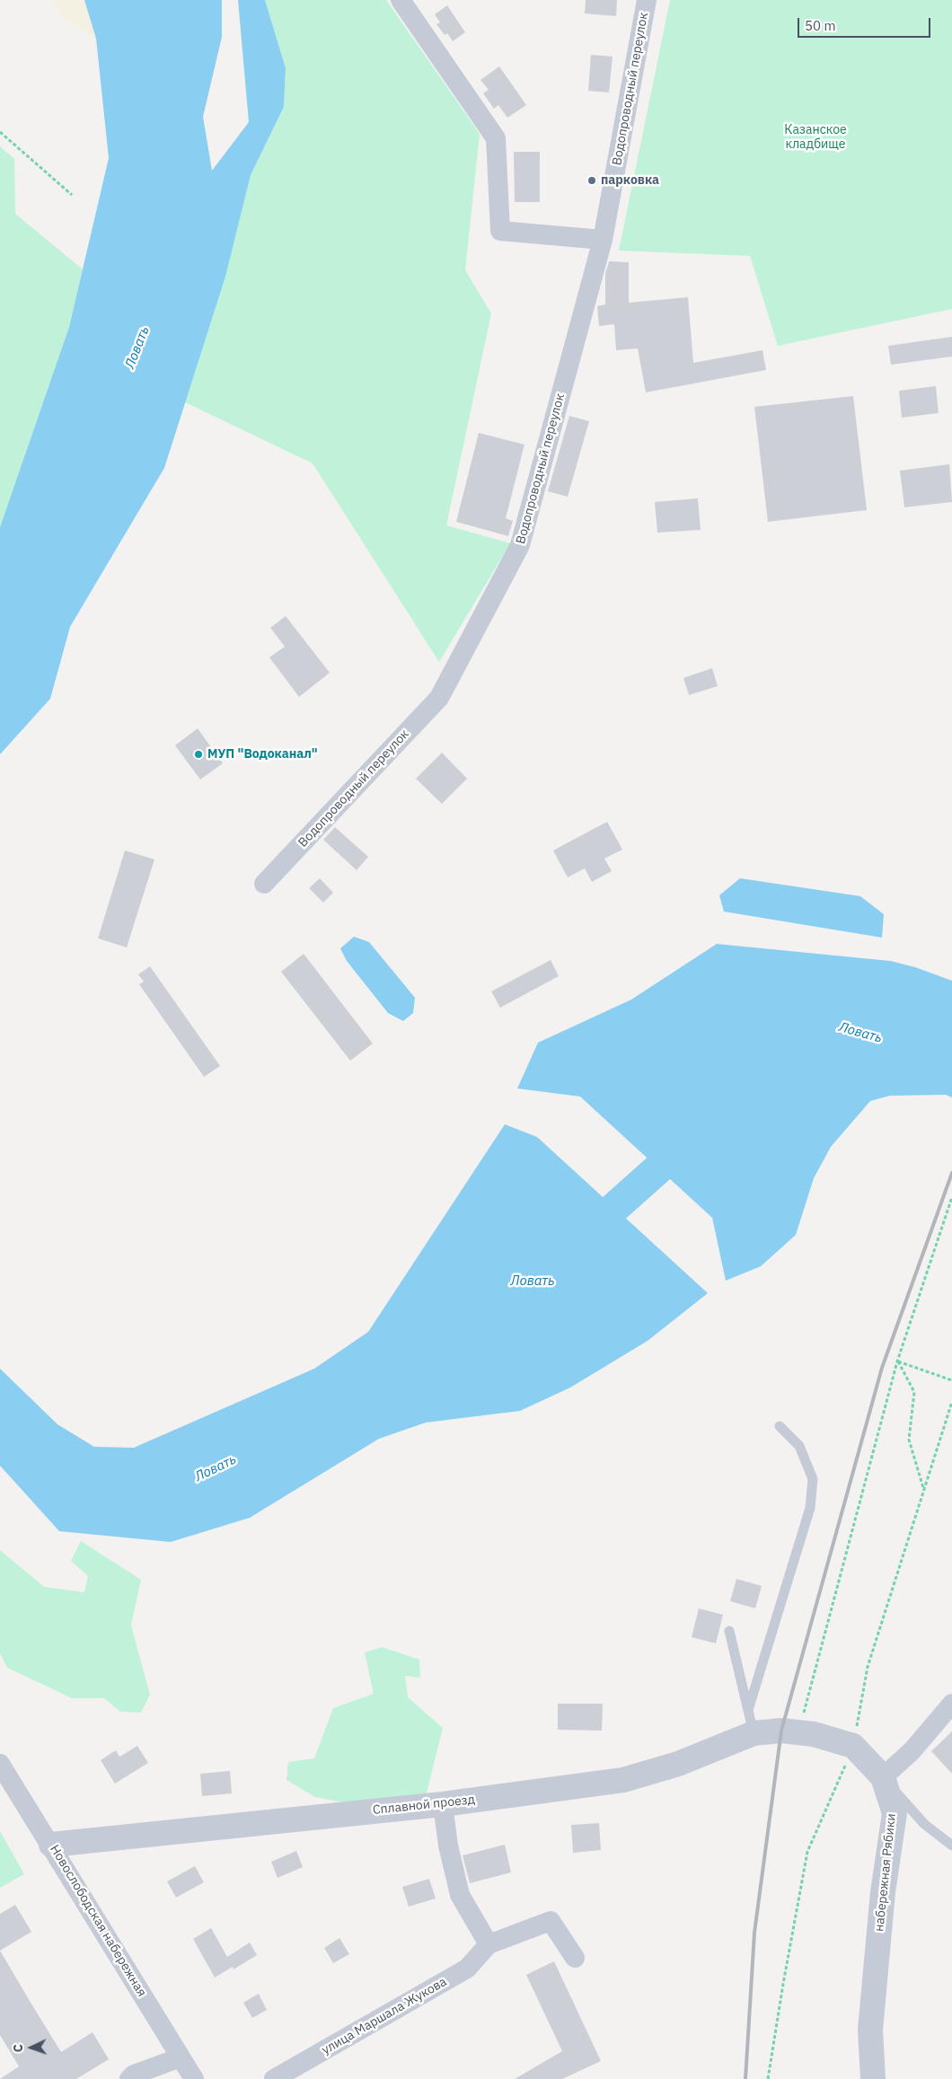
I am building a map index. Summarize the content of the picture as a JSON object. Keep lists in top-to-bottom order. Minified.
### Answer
{"streets":{"street":["Водопроводный переулок","Сплавной проезд","набережная Рябики","Новослободская набережная","улица Маршала Жукова"]},"crossings":[["Сплавной проезд","Новослободская набережная"]],"water":["Ловать"],"parks":["Казанское кладбище"],"places":["парковка","МУП \"Водоканал\""],"scale_bar":"50 m","north":"left"}
